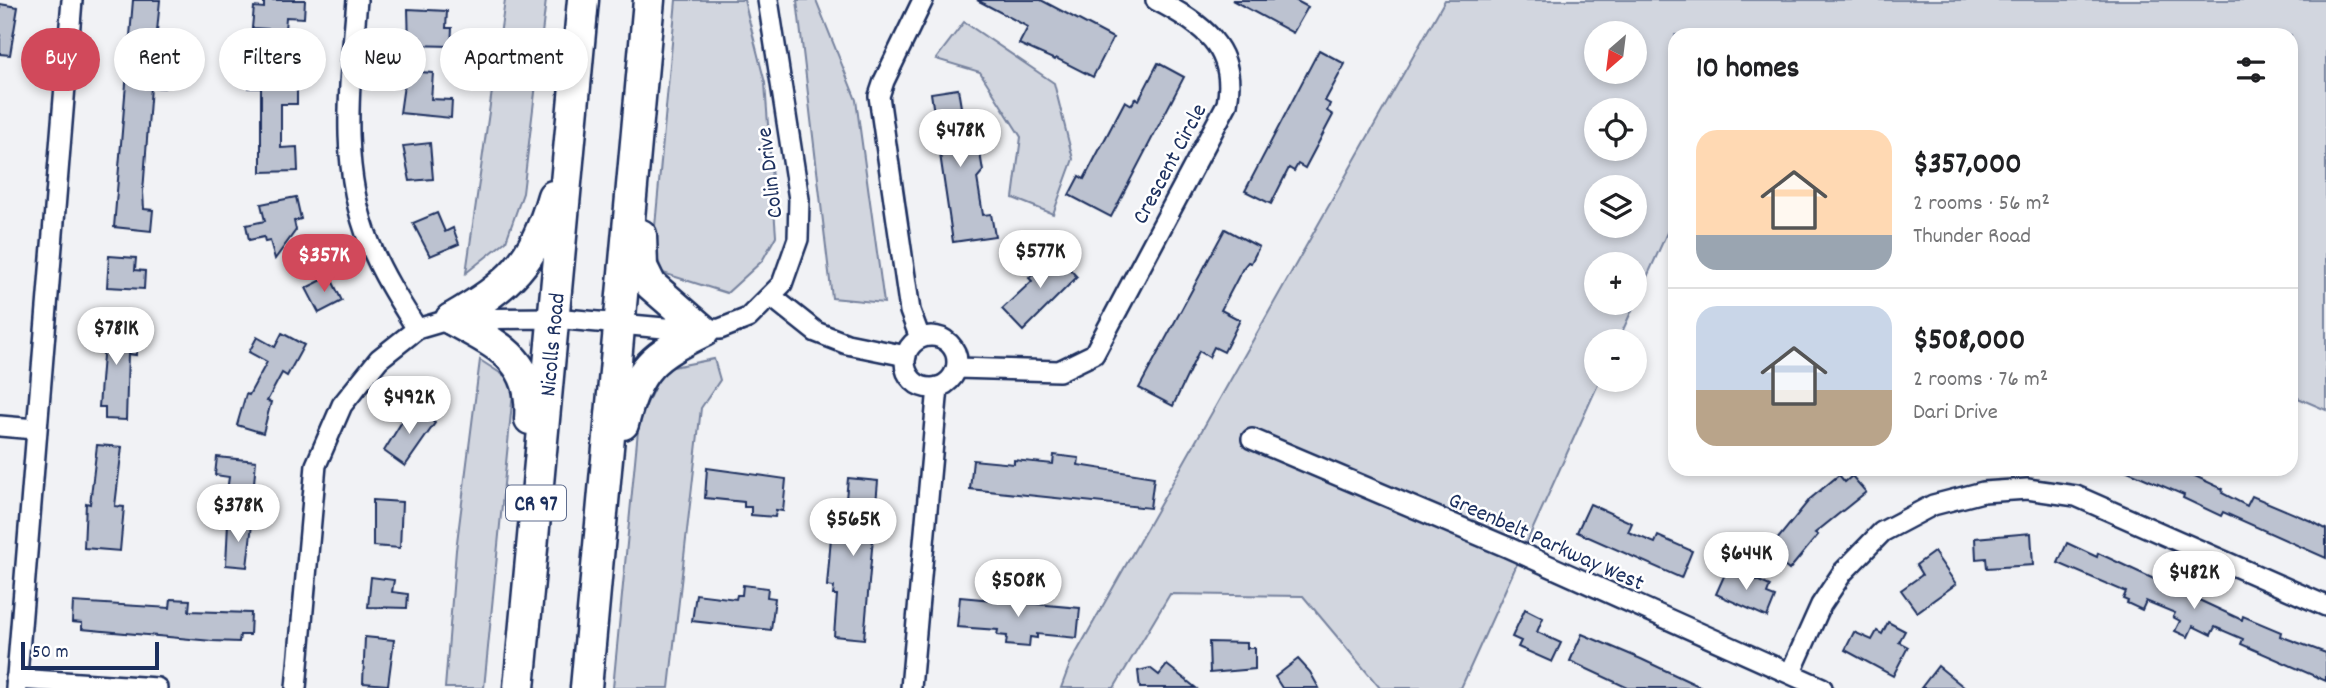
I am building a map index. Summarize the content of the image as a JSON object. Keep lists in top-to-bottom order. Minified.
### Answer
{"streets":{"highway":["Nicolls Road","CR 97"],"street":["Crescent Circle","Colin Drive","Greenbelt Parkway West"]},"crossings":[["Colin Drive","Nicolls Road"]],"scale_bar":"50 m","north":"bottom left","page":{"map_buttons":["+","−"],"chip":["Buy","Rent","Filters","New","Apartment"],"heading":"10 homes","price":["$478K","$577K","$357K","$781K","$492K","$378K","$565K","$644K","$482K","$508K"],"list":[{"name":"$357,000","note":"2 rooms · 56 m² · Thunder Road"},{"name":"$508,000","note":"2 rooms · 76 m² · Dari Drive"}],"scale":"50 m"}}
